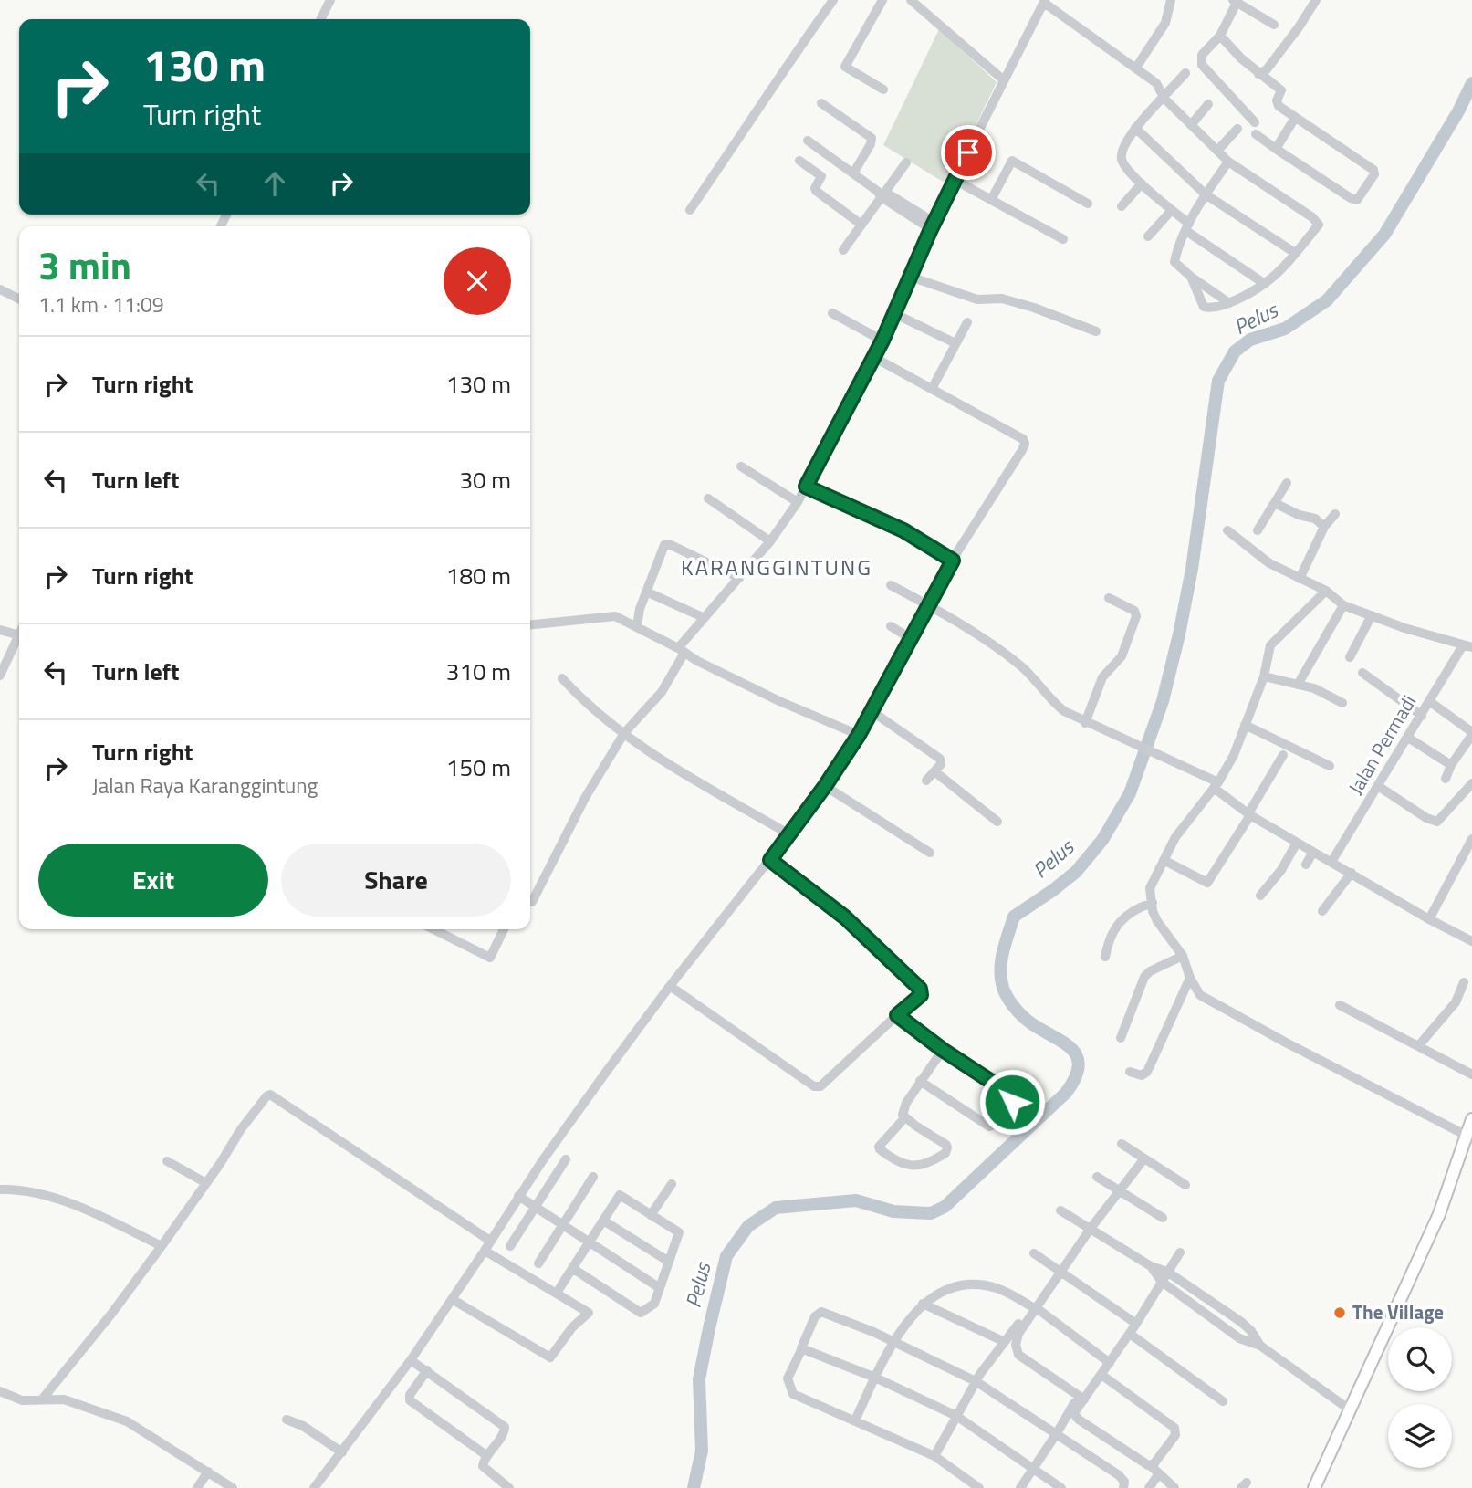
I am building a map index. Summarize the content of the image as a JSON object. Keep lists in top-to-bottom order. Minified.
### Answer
{"streets":{"street":["Jalan Permadi"]},"districts":["KARANGGINTUNG"],"water":["Pelus"],"places":["The Village"],"page":{"turn":["130 m","Turn right"],"heading":["3 min","1.1 km · 11:09"],"list":[{"name":"Turn right","value":"130 m"},{"name":"Turn left","value":"30 m"},{"name":"Turn right","value":"180 m"},{"name":"Turn left","value":"310 m"},{"name":"Turn right","note":"Jalan Raya Karanggintung","value":"150 m"}],"buttons":["Exit","Share"]}}
